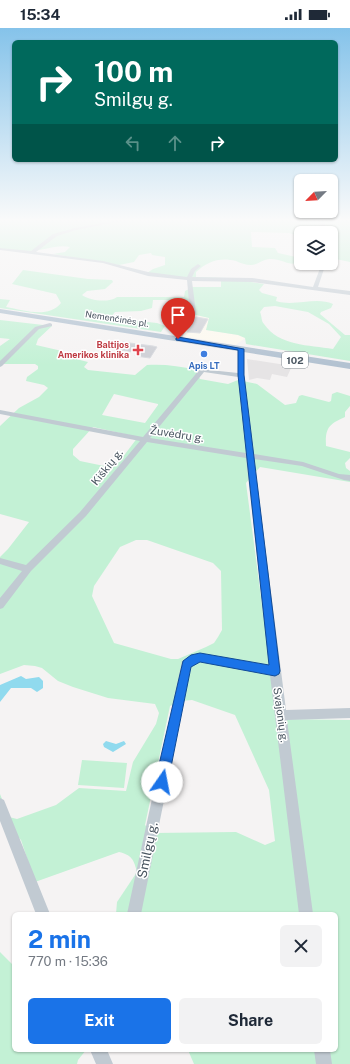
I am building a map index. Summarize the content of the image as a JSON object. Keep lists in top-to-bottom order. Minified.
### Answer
{"streets":{"main road":["Nemenčinės pl.","102"],"street":["Žuvėdrų g.","Kiškių g.","Svajonių g.","Smilgų g."]},"crossings":[["Nemenčinės pl.","Svajonių g."],["Žuvėdrų g.","Kiškių g."],["Žuvėdrų g.","Svajonių g."],["Kiškių g.","Svajonių g."],["Svajonių g.","Smilgų g."]],"places":{"health":["Baltijos Amerikos klinika"],"other":["Apis LT"]},"north":"bottom left","page":{"status":"15:34","turn":["100 m","Smilgų g."],"heading":["2 min","770 m · 15:36"],"buttons":["Exit","Share"]}}
